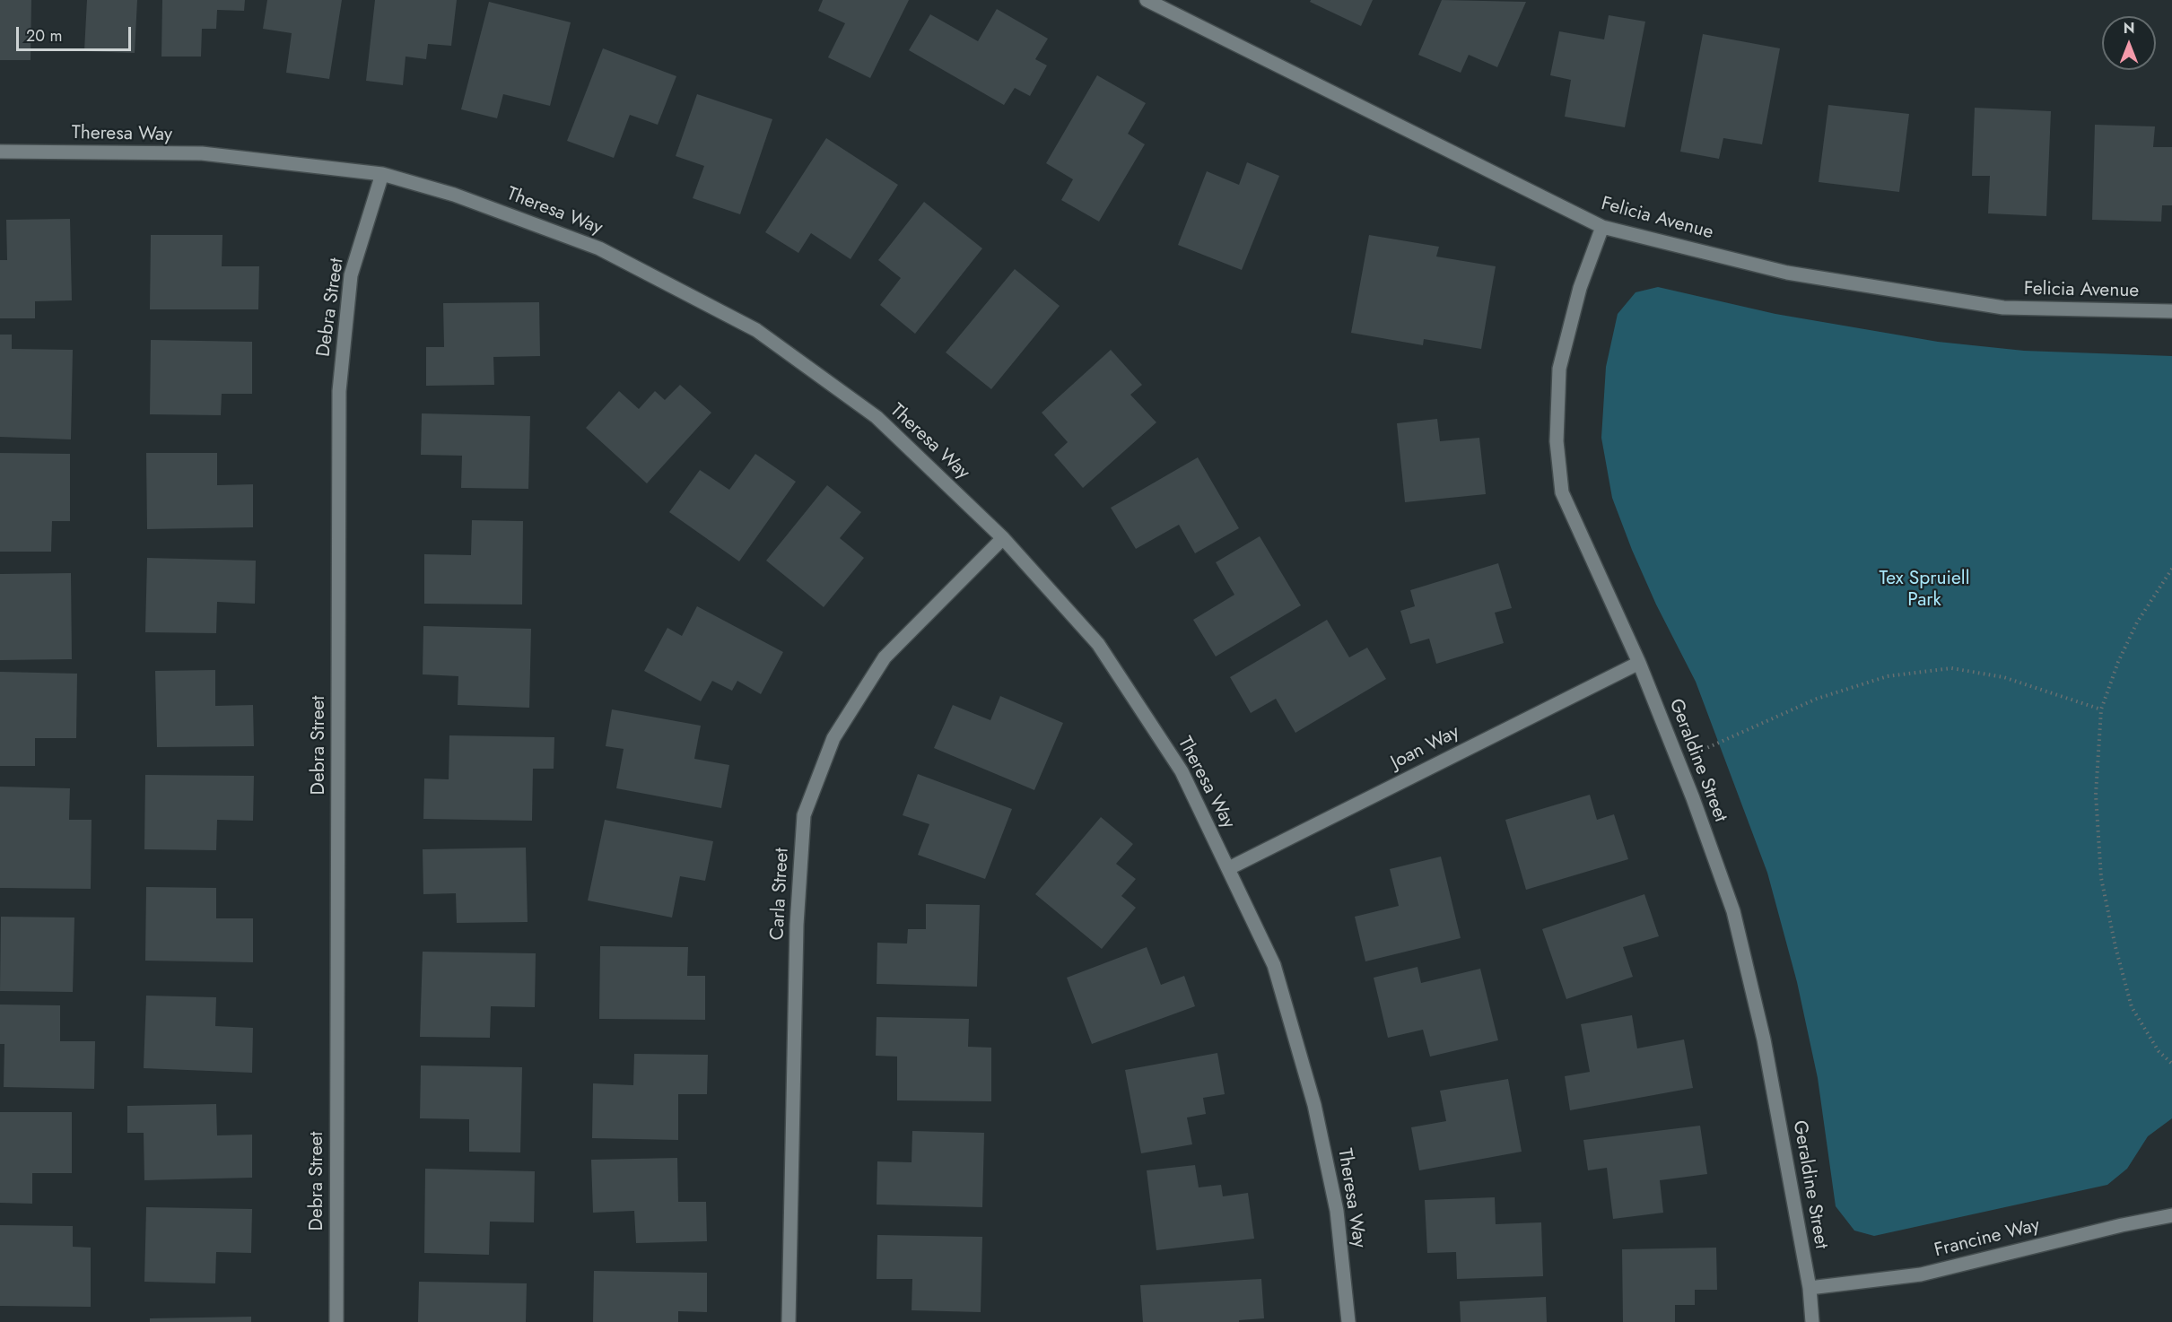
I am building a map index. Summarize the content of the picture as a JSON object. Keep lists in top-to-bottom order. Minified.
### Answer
{"streets":{"street":["Theresa Way","Felicia Avenue","Debra Street","Joan Way","Geraldine Street","Carla Street","Francine Way"]},"crossings":[["Theresa Way","Debra Street"],["Theresa Way","Joan Way"],["Theresa Way","Carla Street"],["Felicia Avenue","Geraldine Street"],["Joan Way","Geraldine Street"],["Geraldine Street","Francine Way"]],"parks":["Tex Spruiell Park"],"scale_bar":"20 m","north":"top"}
